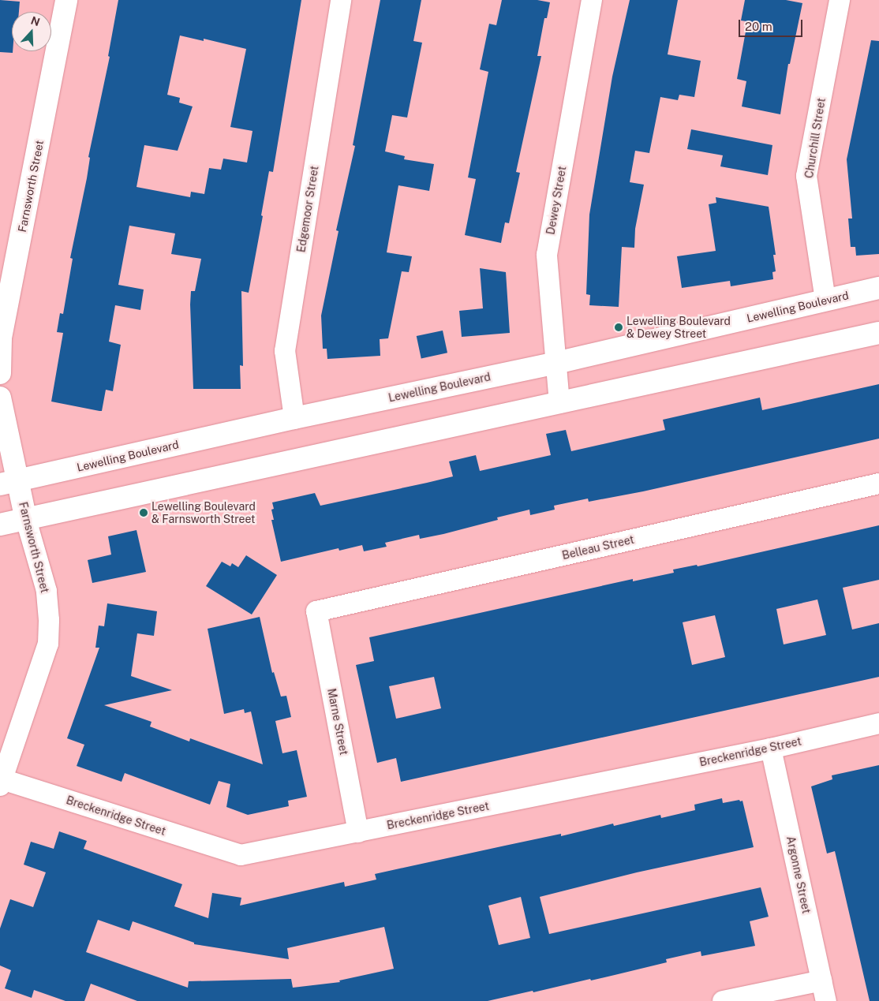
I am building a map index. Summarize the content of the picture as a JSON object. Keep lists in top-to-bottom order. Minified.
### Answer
{"streets":{"main road":["Farnsworth Street","Lewelling Boulevard"],"street":["Churchill Street","Dewey Street","Edgemoor Street","Belleau Street","Marne Street","Breckenridge Street","Argonne Street"]},"crossings":[["Churchill Street","Lewelling Boulevard"],["Farnsworth Street","Lewelling Boulevard"],["Farnsworth Street","Breckenridge Street"],["Dewey Street","Lewelling Boulevard"],["Edgemoor Street","Lewelling Boulevard"],["Belleau Street","Marne Street"],["Marne Street","Breckenridge Street"],["Breckenridge Street","Argonne Street"]],"places":["Lewelling Boulevard & Dewey Street","Lewelling Boulevard & Farnsworth Street"],"scale_bar":"20 m","north":"top"}
